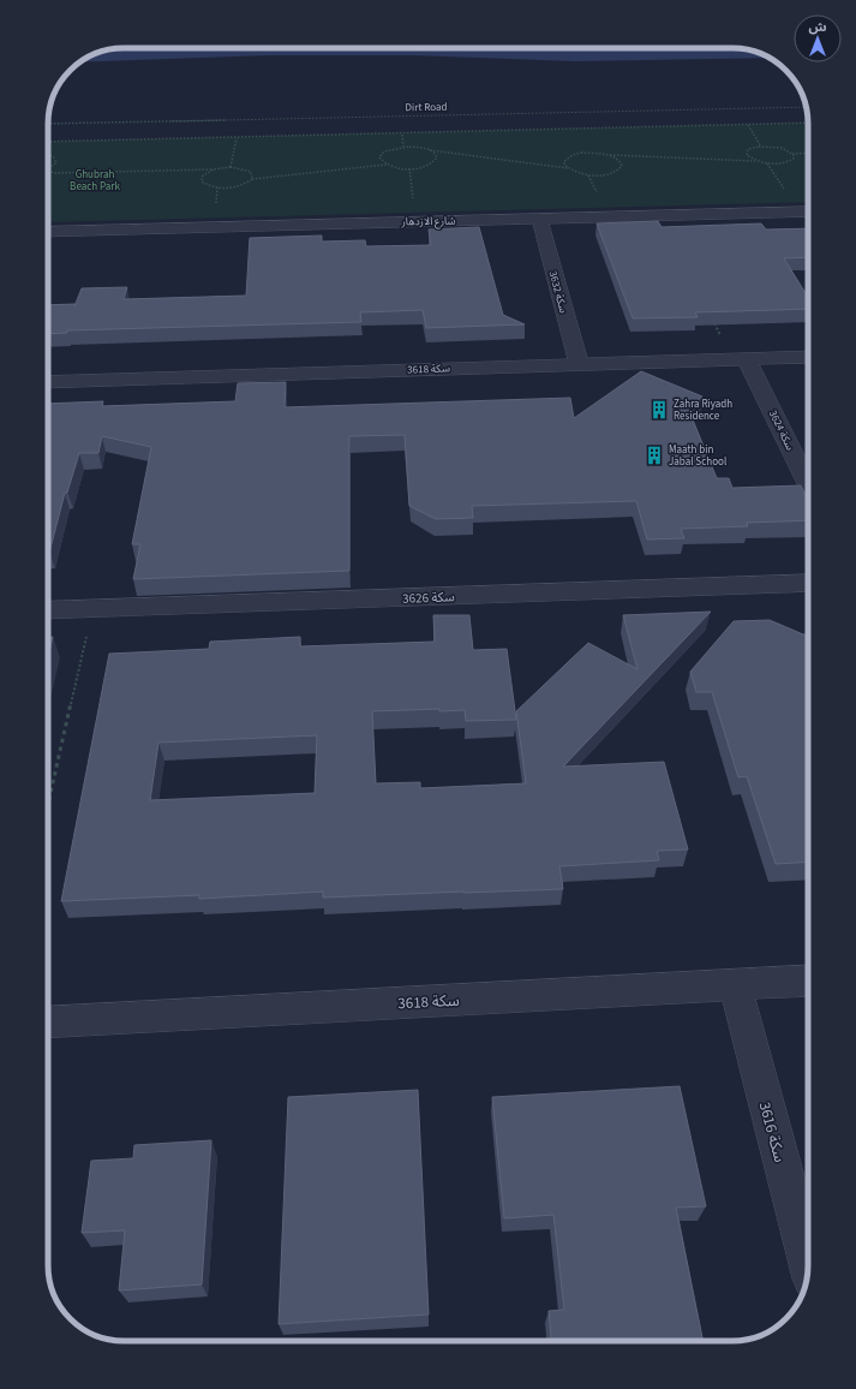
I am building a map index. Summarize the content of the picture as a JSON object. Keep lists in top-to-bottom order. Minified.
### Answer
{"streets":{"street":["شارع الازدهار","سكة 3632","سكة 3618","سكة 3624","سكة 3626","سكة 3616"],"path":["Dirt Road"]},"crossings":[["شارع الازدهار","سكة 3632"],["سكة 3632","سكة 3618"],["سكة 3618","سكة 3624"],["سكة 3618","سكة 3616"]],"parks":["Ghubrah Beach Park"],"places":{"building":["Zahra Riyadh Residence","Maath bin Jabal School"]},"north":"top"}
